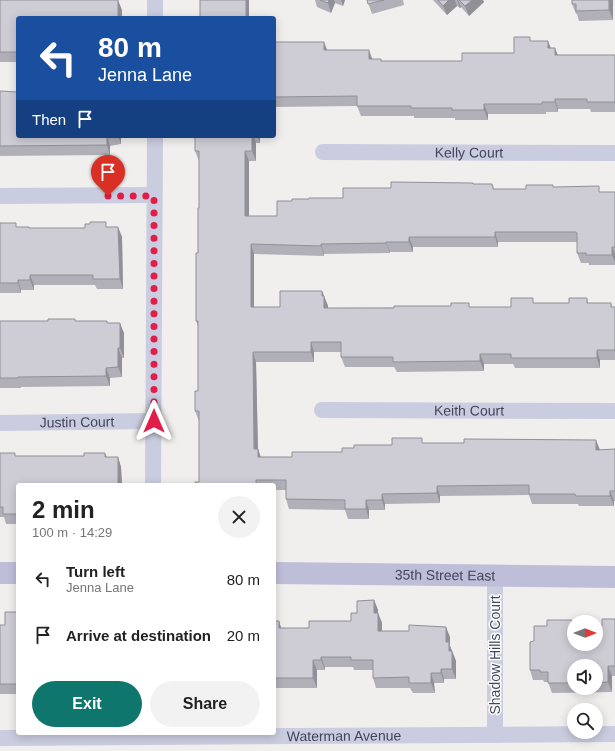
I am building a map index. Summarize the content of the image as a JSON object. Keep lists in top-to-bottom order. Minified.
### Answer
{"streets":{"street":["Kelly Court","Keith Court","Justin Court","35th Street East","Shadow Hills Court","Waterman Avenue"]},"crossings":[["35th Street East","Shadow Hills Court"],["Shadow Hills Court","Waterman Avenue"]],"north":"right","page":{"turn":["80 m","Jenna Lane"],"then":"Then","heading":["2 min","100 m · 14:29"],"list":[{"name":"Turn left","note":"Jenna Lane","value":"80 m"},{"name":"Arrive at destination","value":"20 m"}],"buttons":["Exit","Share"]}}
